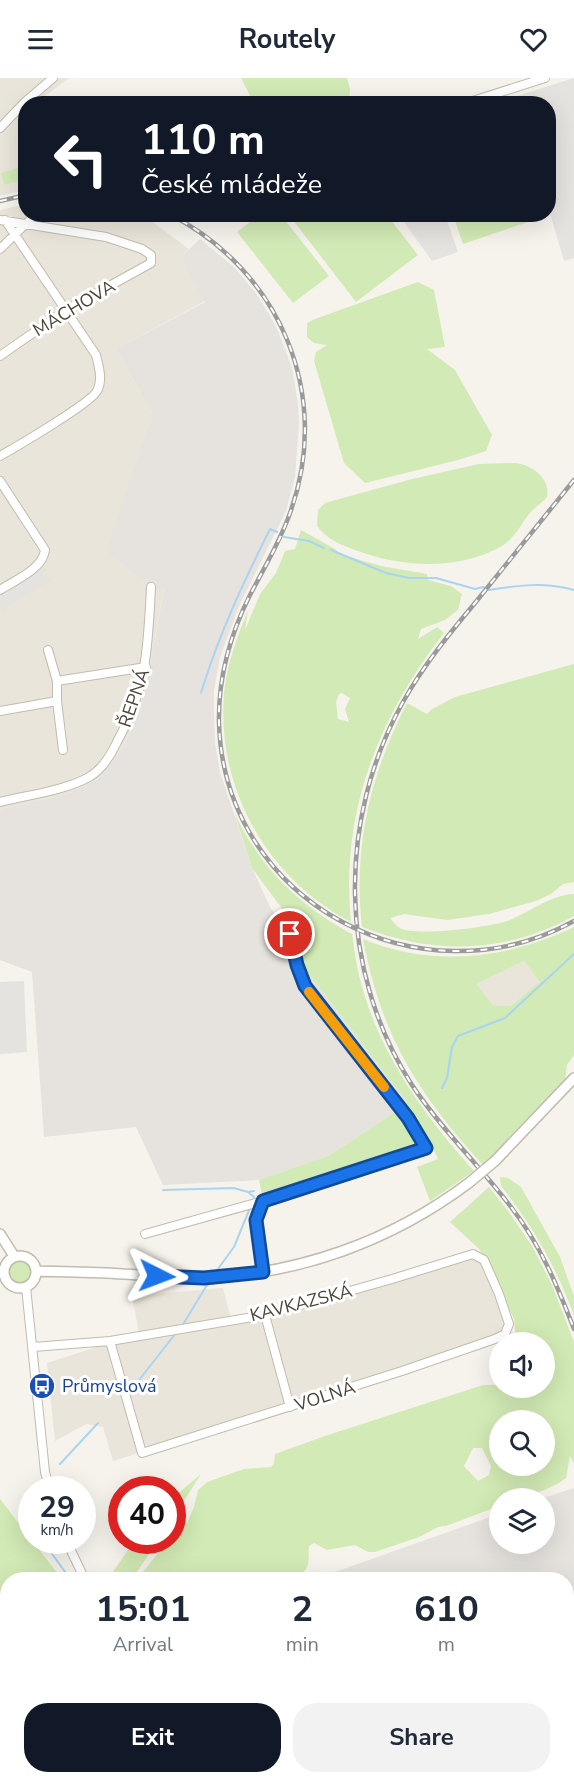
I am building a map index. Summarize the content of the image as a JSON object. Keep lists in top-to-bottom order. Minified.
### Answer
{"streets":{"street":["MÁCHOVA","ŘEPNÁ","KAVKAZSKÁ","VOLNÁ"]},"crossings":[["KAVKAZSKÁ","VOLNÁ"]],"places":{"bus stop":["Průmyslová"]},"page":{"header":"Routely","turn":["110 m","České mládeže"],"speed":"29 km/h","limit":"40","eta":["15:01","Arrival","2","min","610","m"],"buttons":["Exit","Share"]}}
